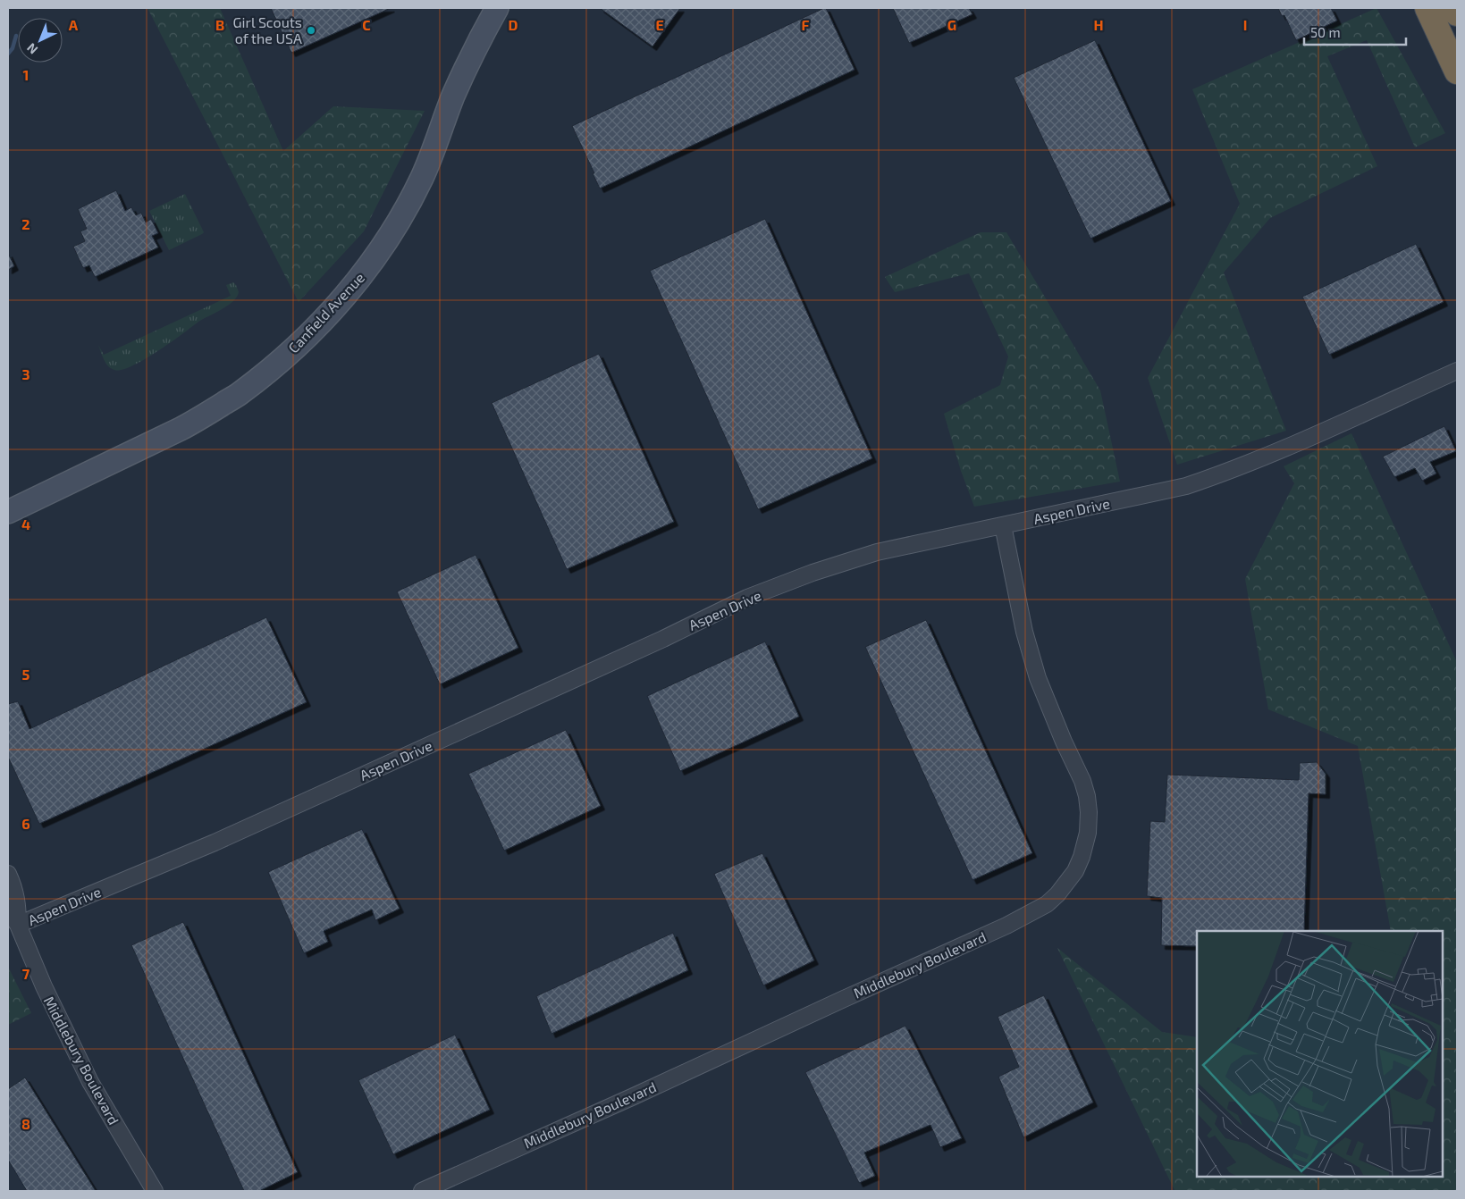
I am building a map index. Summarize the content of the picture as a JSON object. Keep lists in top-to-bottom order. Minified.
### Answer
{"streets":{"street":["Canfield Avenue","Aspen Drive","Middlebury Boulevard"]},"crossings":[["Aspen Drive","Middlebury Boulevard"]],"places":["Girl Scouts of the USA"],"scale_bar":"50 m","north":"bottom left","grid":{"columns":["A","B","C","D","E","F","G","H","I"],"rows":["1","2","3","4","5","6","7","8"]}}
